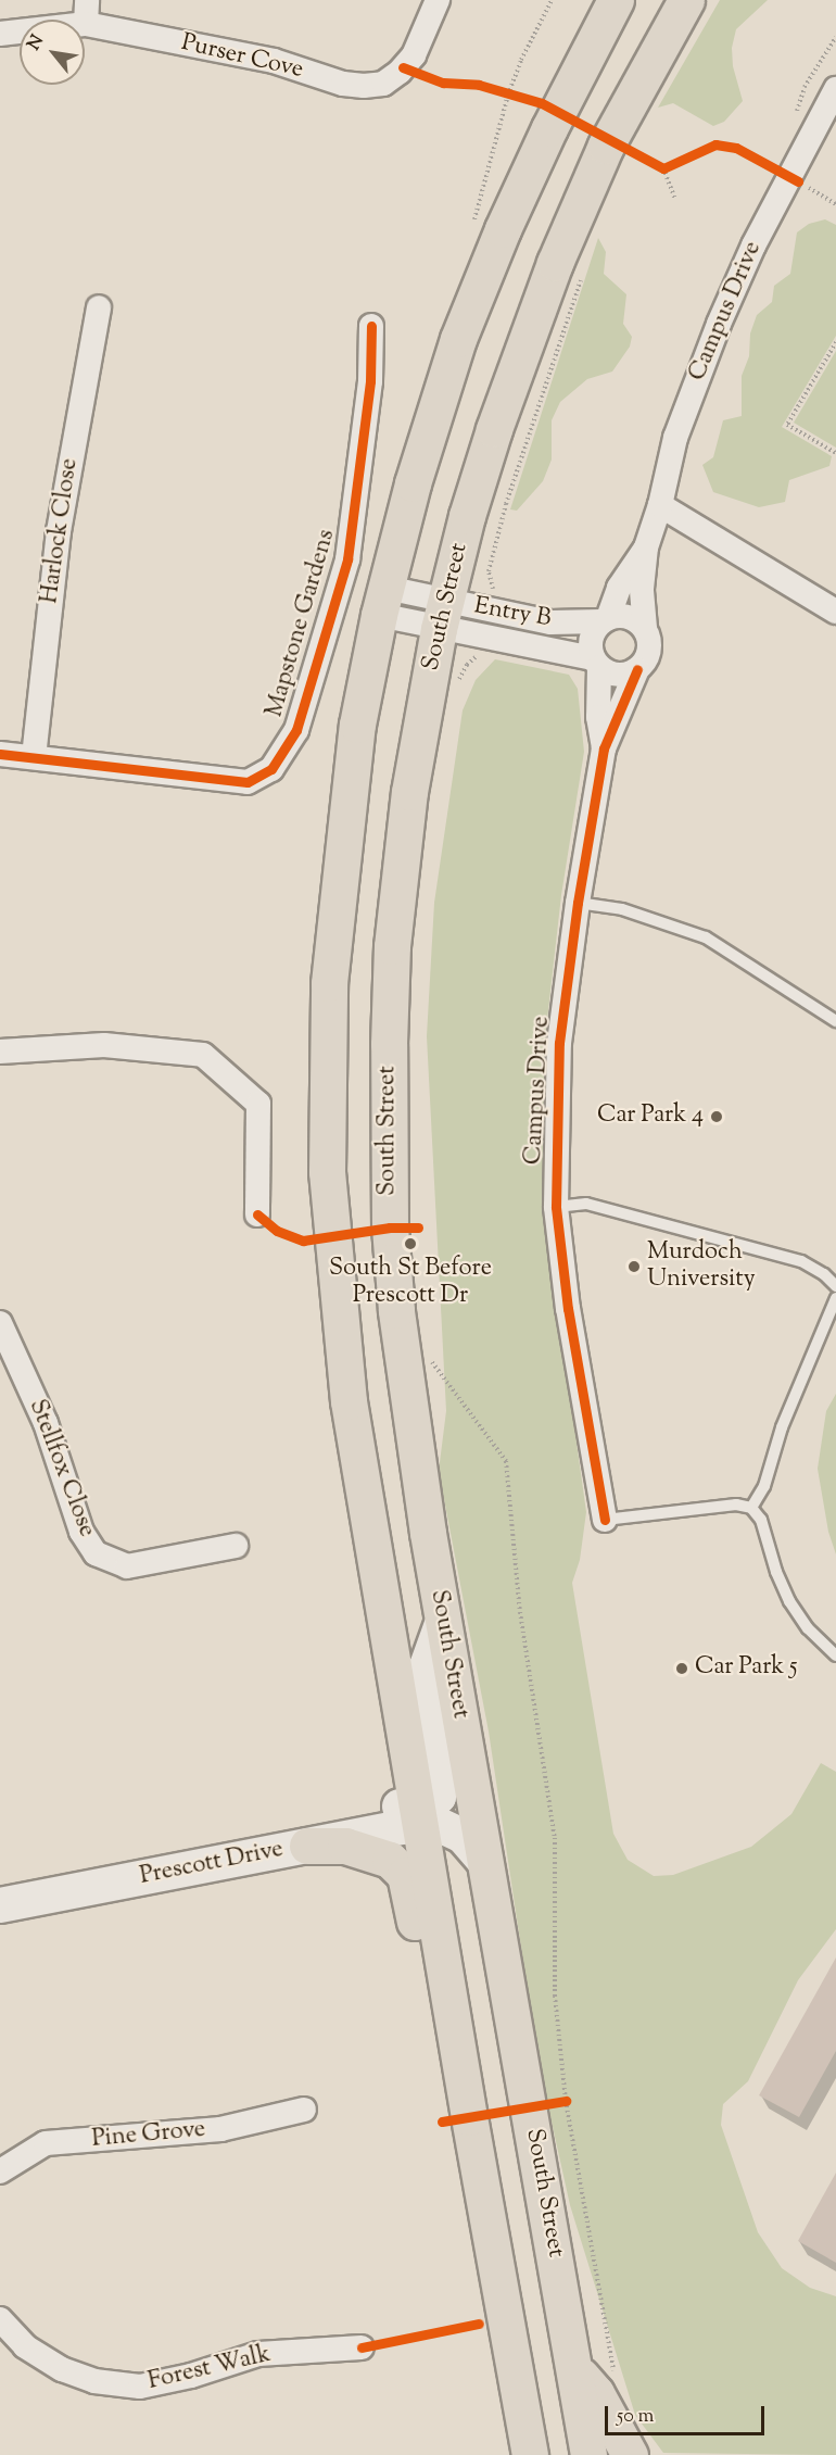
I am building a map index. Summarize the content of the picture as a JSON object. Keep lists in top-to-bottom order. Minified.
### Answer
{"streets":{"highway":["South Street"],"street":["Purser Cove","Campus Drive","Harlock Close","Entry B","Mapstone Gardens","Stellfox Close","Prescott Drive","Pine Grove","Forest Walk"]},"crossings":[["Campus Drive","Entry B"],["Harlock Close","Mapstone Gardens"],["South Street","Entry B"],["South Street","Prescott Drive"]],"places":["Car Park 4","South St Before Prescott Dr","Murdoch University","Car Park 5"],"scale_bar":"50 m","north":"top left"}
